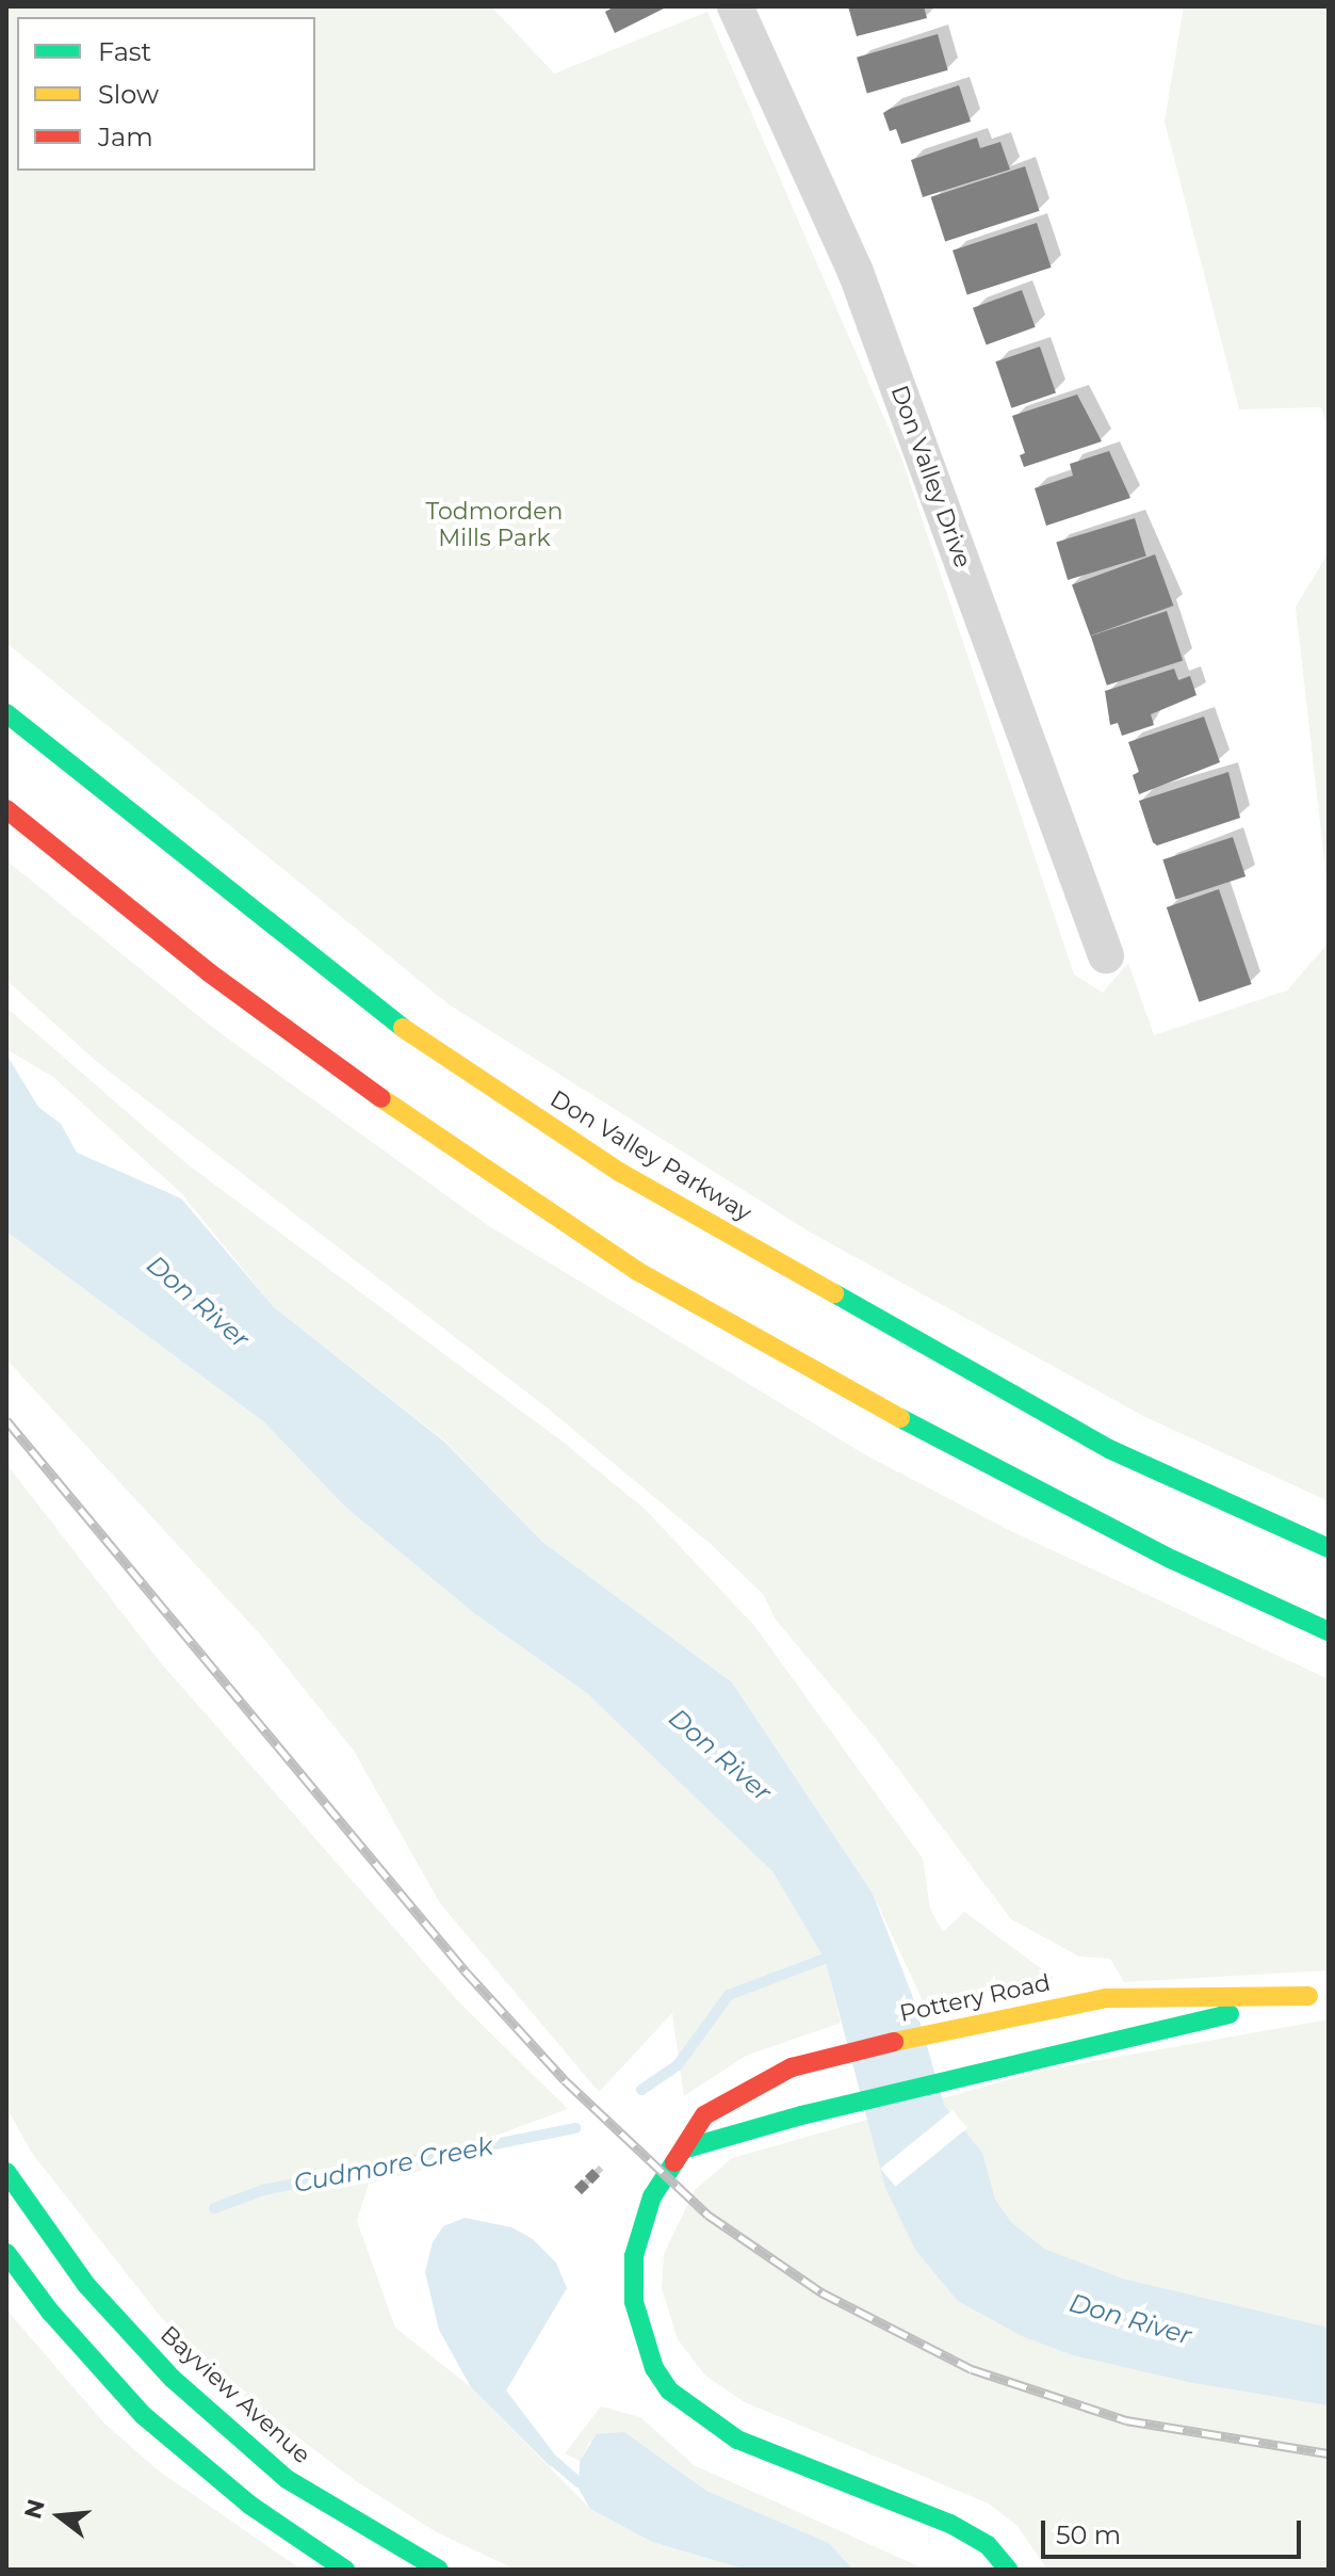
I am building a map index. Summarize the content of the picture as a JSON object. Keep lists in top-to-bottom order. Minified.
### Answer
{"streets":{"main road":["Don Valley Parkway","Pottery Road","Bayview Avenue"],"street":["Don Valley Drive"]},"water":["Don River","Cudmore Creek"],"parks":["Todmorden Mills Park"],"legend":["Fast","Slow","Jam"],"scale_bar":"50 m","north":"left"}
